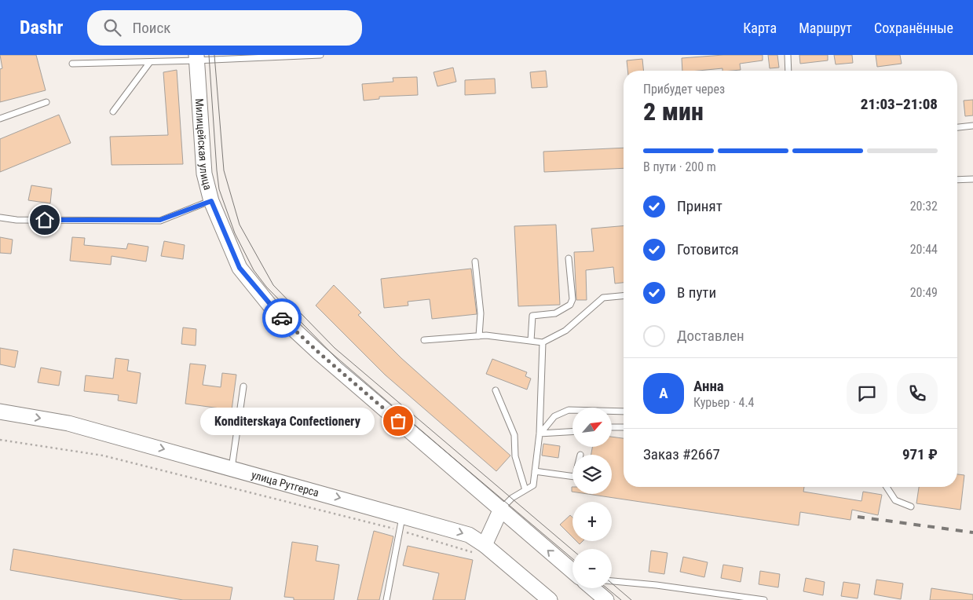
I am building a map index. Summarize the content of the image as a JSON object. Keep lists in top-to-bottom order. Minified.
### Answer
{"streets":{"main road":["Милицейская улица","улица Рутгерса"]},"one_way":["улица Рутгерса"],"places":["Konditerskaya Confectionery"],"north":"top right","page":{"header":"Dashr","search":"Поиск","nav":["Карта","Маршрут","Сохранённые"],"heading":["2 мин","Прибудет через","21:03–21:08"],"panel":["Анна","Курьер · 4.4","Заказ #2667","971 ₽"],"bar":"В пути · 200 m","list":[["Принят","20:32"],["Готовится","20:44"],["В пути","20:49"],"Доставлен"],"round":"А","map_buttons":["+","−"],"bubble":"Konditerskaya Confectionery"}}
